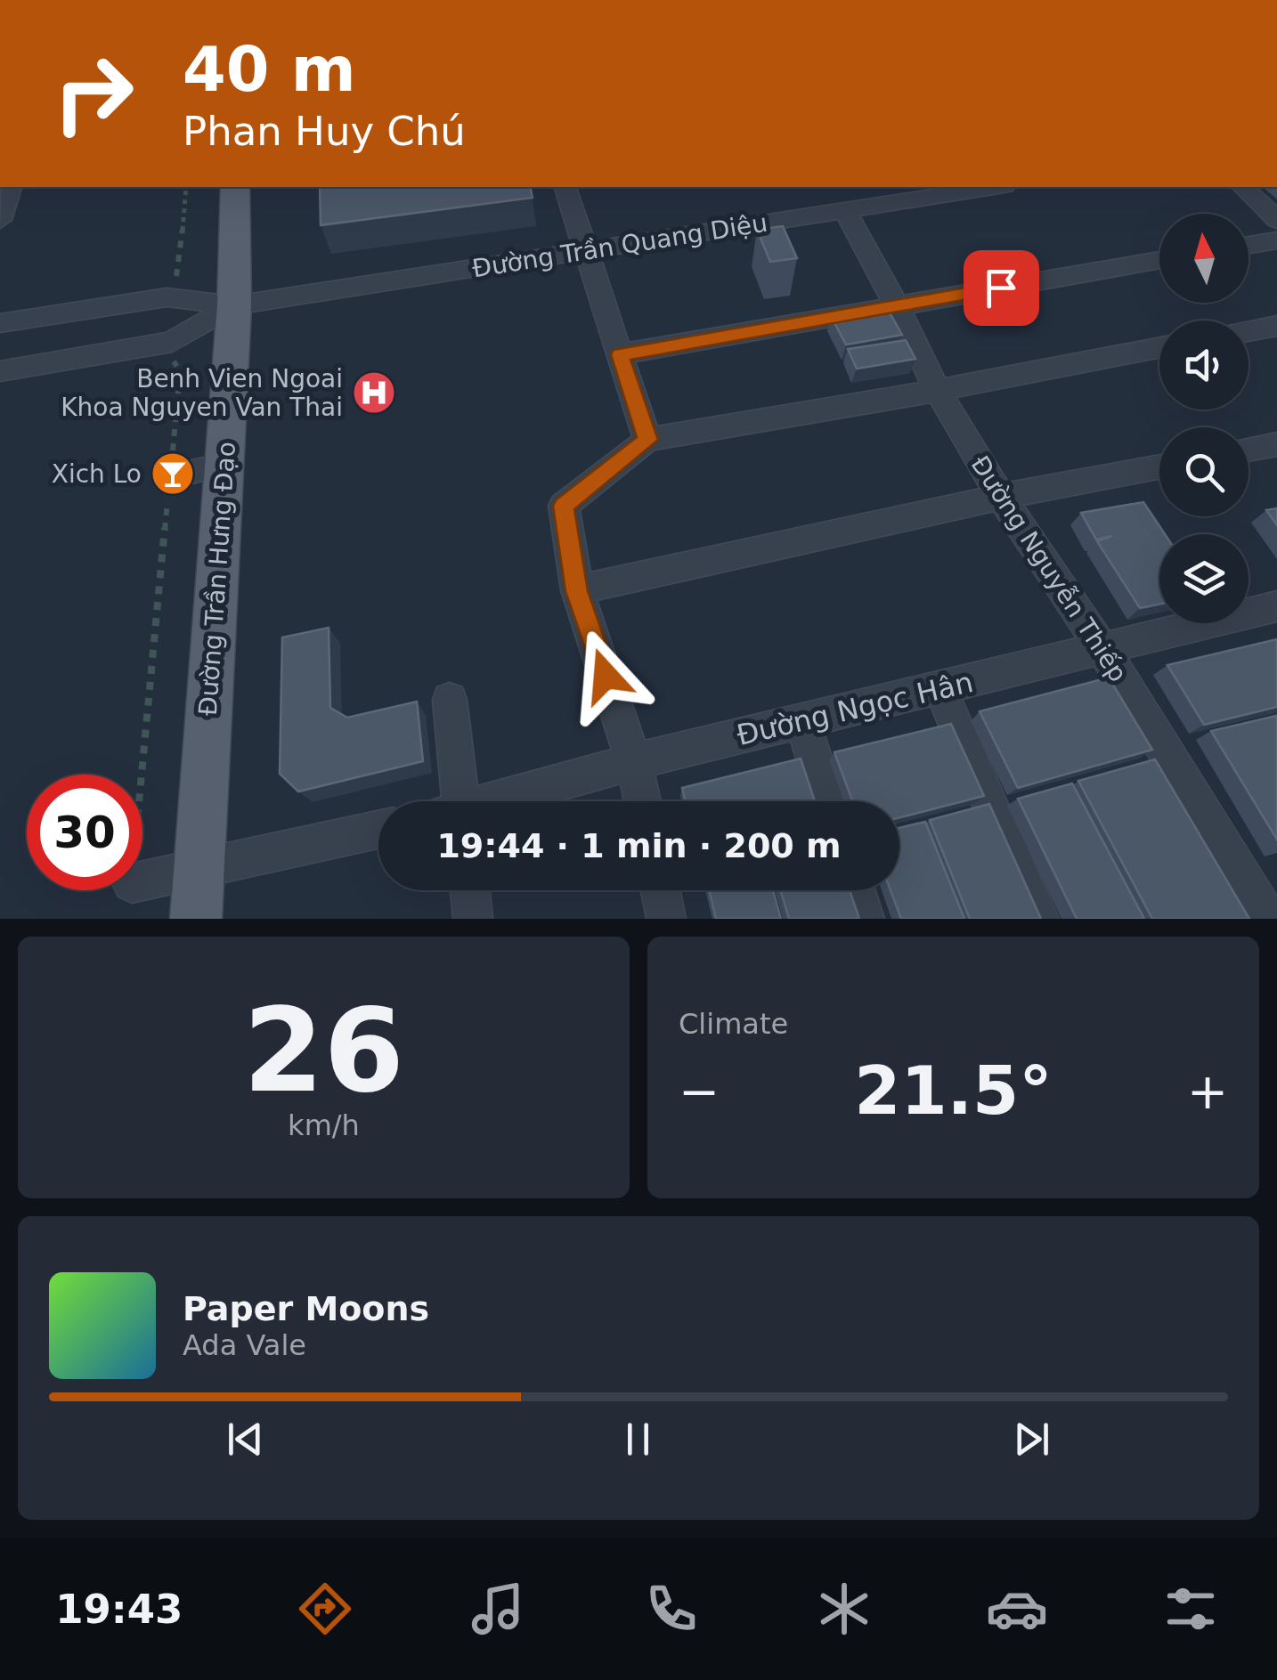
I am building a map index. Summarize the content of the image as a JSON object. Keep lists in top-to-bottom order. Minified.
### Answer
{"streets":{"main road":["Đường Trần Hưng Đạo"],"street":["Đường Trần Quang Diệu","Đường Nguyễn Thiếp","Đường Ngọc Hân"]},"crossings":[["Đường Trần Quang Diệu","Đường Nguyễn Thiếp"],["Đường Trần Quang Diệu","Đường Trần Hưng Đạo"],["Đường Nguyễn Thiếp","Đường Ngọc Hân"]],"places":{"hospital":["Benh Vien Ngoai Khoa Nguyen Van Thai"],"bar":["Xich Lo"]},"north":"top","page":{"turn":["40 m","Phan Huy Chú"],"limit":"30","trip":"19:44 · 1 min · 200 m","tile":[["26","km/h"],"Climate"],"heat":["−","21.5°","+"],"song":["Paper Moons","Ada Vale"],"tabs":"19:43"}}
